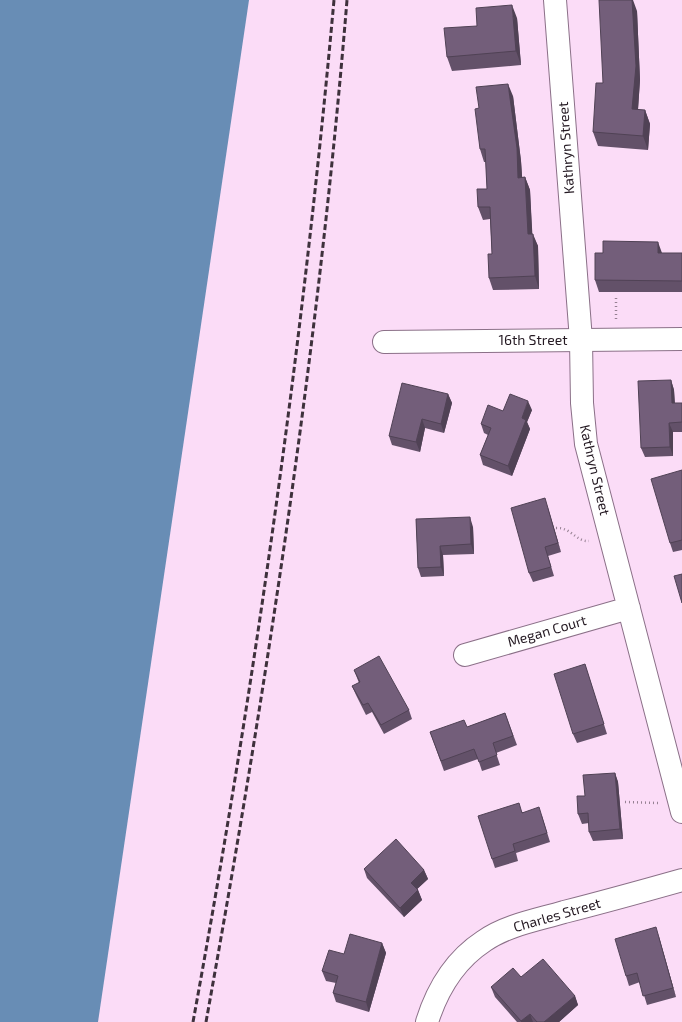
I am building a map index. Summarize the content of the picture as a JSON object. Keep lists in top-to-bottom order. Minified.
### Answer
{"streets":{"street":["Kathryn Street","16th Street","Megan Court","Charles Street"]},"crossings":[["Kathryn Street","16th Street"],["Kathryn Street","Megan Court"]]}
